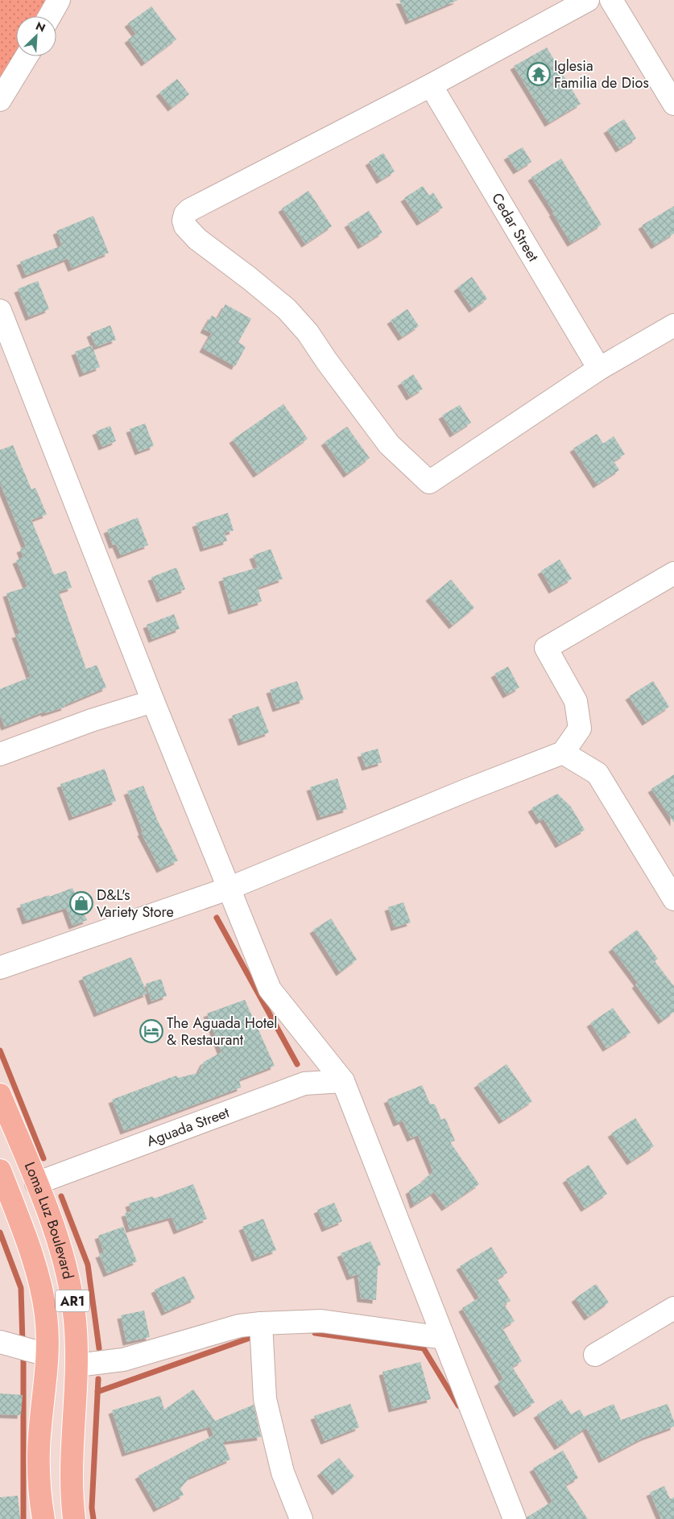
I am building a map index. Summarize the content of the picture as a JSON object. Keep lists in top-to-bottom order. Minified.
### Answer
{"streets":{"highway":["Loma Luz Boulevard","AR1"],"street":["Cedar Street","Aguada Street"]},"crossings":[["Aguada Street","Loma Luz Boulevard"]],"places":{"temple":["Iglesia Familia de Dios"],"shop":["D&L's Variety Store"],"hotel":["The Aguada Hotel & Restaurant"]},"north":"top right"}
